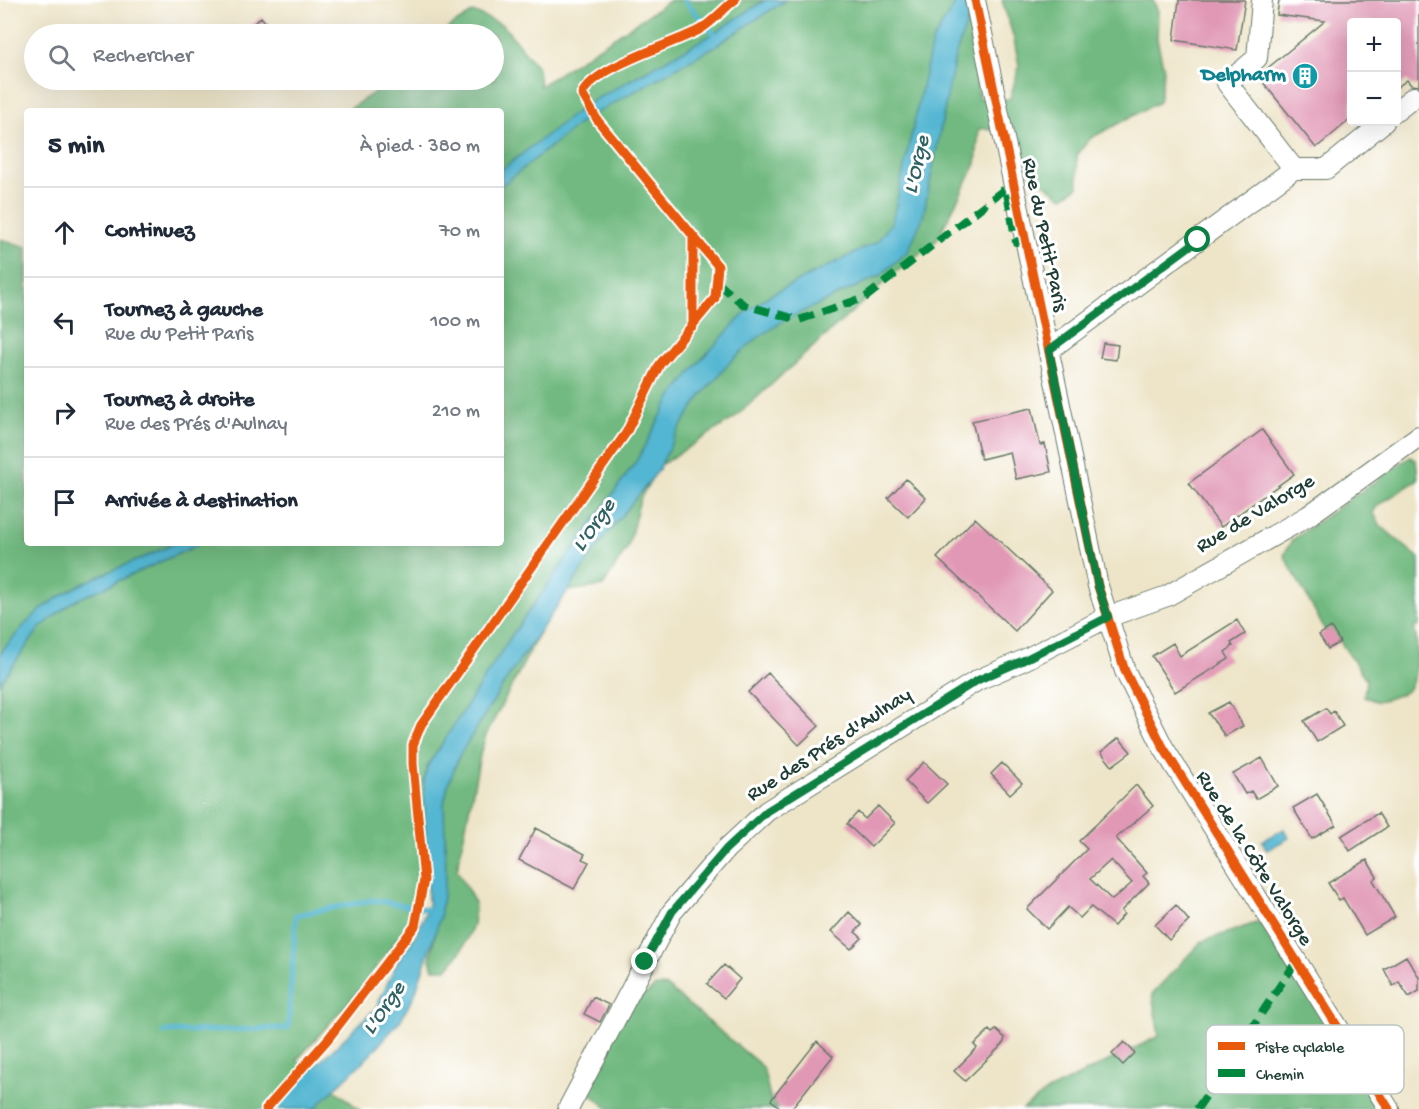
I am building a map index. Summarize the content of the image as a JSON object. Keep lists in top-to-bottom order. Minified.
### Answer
{"streets":{"street":["Rue du Petit Paris","Rue de Valorge","Rue des Prés d'Aulnay","Rue de la Côte Valorge"]},"crossings":[["Rue du Petit Paris","Rue de Valorge"],["Rue du Petit Paris","Rue des Prés d'Aulnay"],["Rue du Petit Paris","Rue de la Côte Valorge"],["Rue de Valorge","Rue des Prés d'Aulnay"],["Rue de Valorge","Rue de la Côte Valorge"],["Rue des Prés d'Aulnay","Rue de la Côte Valorge"]],"water":["L'Orge"],"places":{"building":["Delpharm"]},"legend":["Piste cyclable","Chemin"],"page":{"map_buttons":["+","−"],"search":"Rechercher","heading":["5 min","À pied · 380 m"],"list":[["Continuez","70 m"],["Tournez à gauche","Rue du Petit Paris","100 m"],["Tournez à droite","Rue des Prés d'Aulnay","210 m"],"Arrivée à destination"]}}
